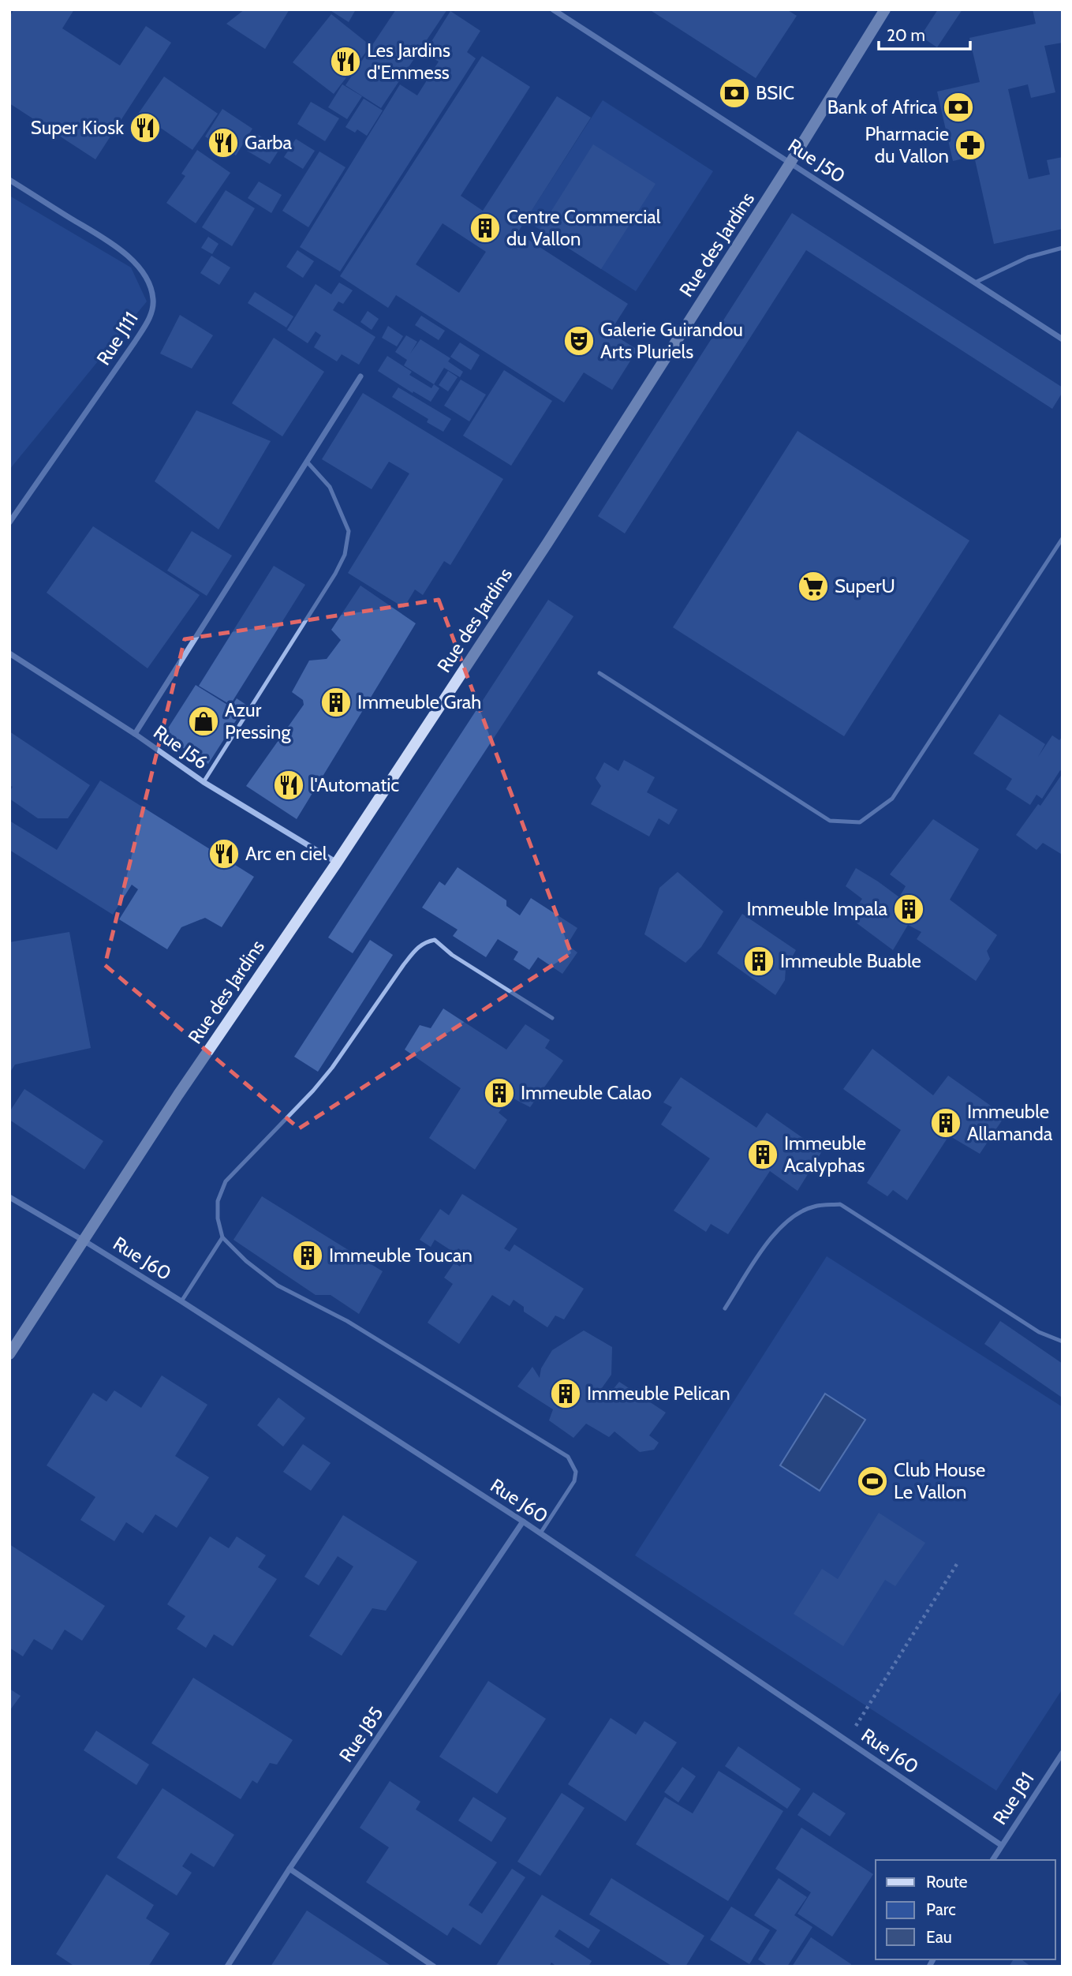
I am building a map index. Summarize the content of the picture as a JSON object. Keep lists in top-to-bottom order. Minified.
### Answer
{"streets":{"main road":["Rue des Jardins"],"street":["Rue J50","Rue J111","Rue J56","Rue J60","Rue J85","Rue J81"]},"crossings":[["Rue J50","Rue des Jardins"],["Rue des Jardins","Rue J56"],["Rue des Jardins","Rue J60"],["Rue J60","Rue J85"],["Rue J60","Rue J81"]],"places":{"restaurant":["Les Jardins d'Emmess","Super Kiosk","Garba","l'Automatic","Arc en ciel"],"bank":["BSIC","Bank of Africa"],"pharmacy":["Pharmacie du Vallon"],"building":["Centre Commercial du Vallon","Immeuble Grah","Immeuble Impala","Immeuble Buable","Immeuble Calao","Immeuble Allamanda","Immeuble Acalyphas","Immeuble Toucan","Immeuble Pelican"],"theatre":["Galerie Guirandou Arts Pluriels"],"supermarket":["SuperU"],"shop":["Azur Pressing"],"sports":["Club House Le Vallon"]},"legend":["Route","Parc","Eau"],"scale_bar":"20 m"}
